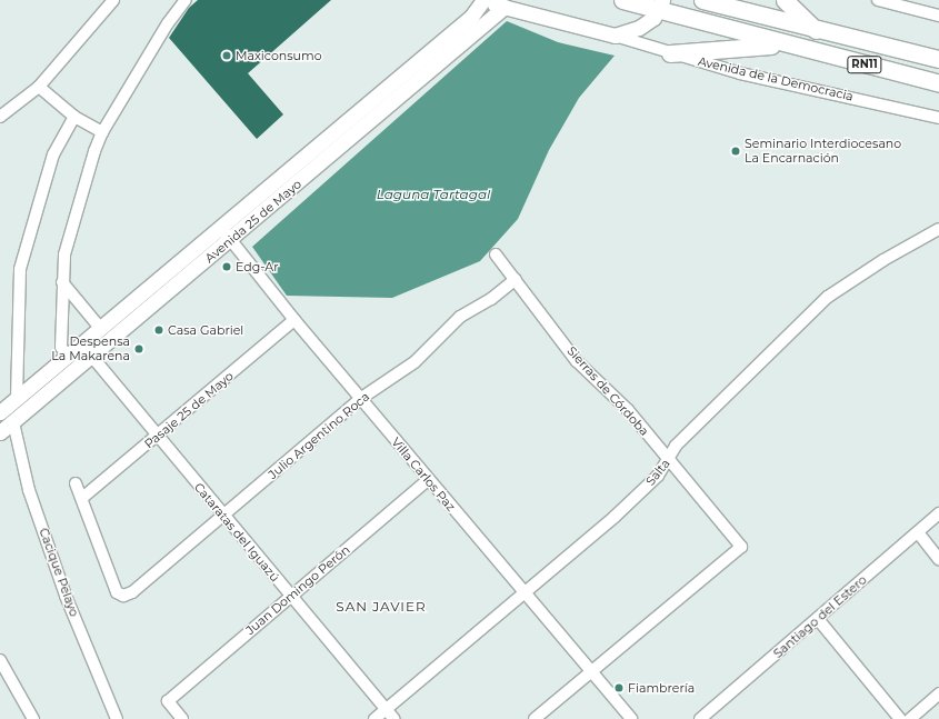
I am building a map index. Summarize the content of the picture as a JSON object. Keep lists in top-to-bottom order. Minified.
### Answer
{"streets":{"highway":["RN11"],"main road":["Avenida 25 de Mayo"],"street":["Avenida de la Democracia","Sierras de Córdoba","Pasaje 25 de Mayo","Julio Argentino Roca","Salta","Villa Carlos Paz","Cataratas del Iguazú","Cacique Pelayo","Juan Domingo Perón","Santiago del Estero"]},"crossings":[["Avenida 25 de Mayo","Villa Carlos Paz"],["Avenida 25 de Mayo","Cataratas del Iguazú"],["Avenida 25 de Mayo","Cacique Pelayo"],["Sierras de Córdoba","Julio Argentino Roca"],["Sierras de Córdoba","Salta"],["Sierras de Córdoba","Villa Carlos Paz"],["Pasaje 25 de Mayo","Julio Argentino Roca"],["Pasaje 25 de Mayo","Villa Carlos Paz"],["Pasaje 25 de Mayo","Cataratas del Iguazú"],["Julio Argentino Roca","Villa Carlos Paz"],["Julio Argentino Roca","Cataratas del Iguazú"],["Salta","Villa Carlos Paz"],["Salta","Cataratas del Iguazú"],["Villa Carlos Paz","Juan Domingo Perón"],["Cataratas del Iguazú","Juan Domingo Perón"]],"districts":["SAN JAVIER"],"water":["Laguna Tartagal"],"places":["Maxiconsumo","Seminario Interdiocesano La Encarnación","Edg-Ar","Casa Gabriel","Despensa La Makarena","Fiambrería"]}
